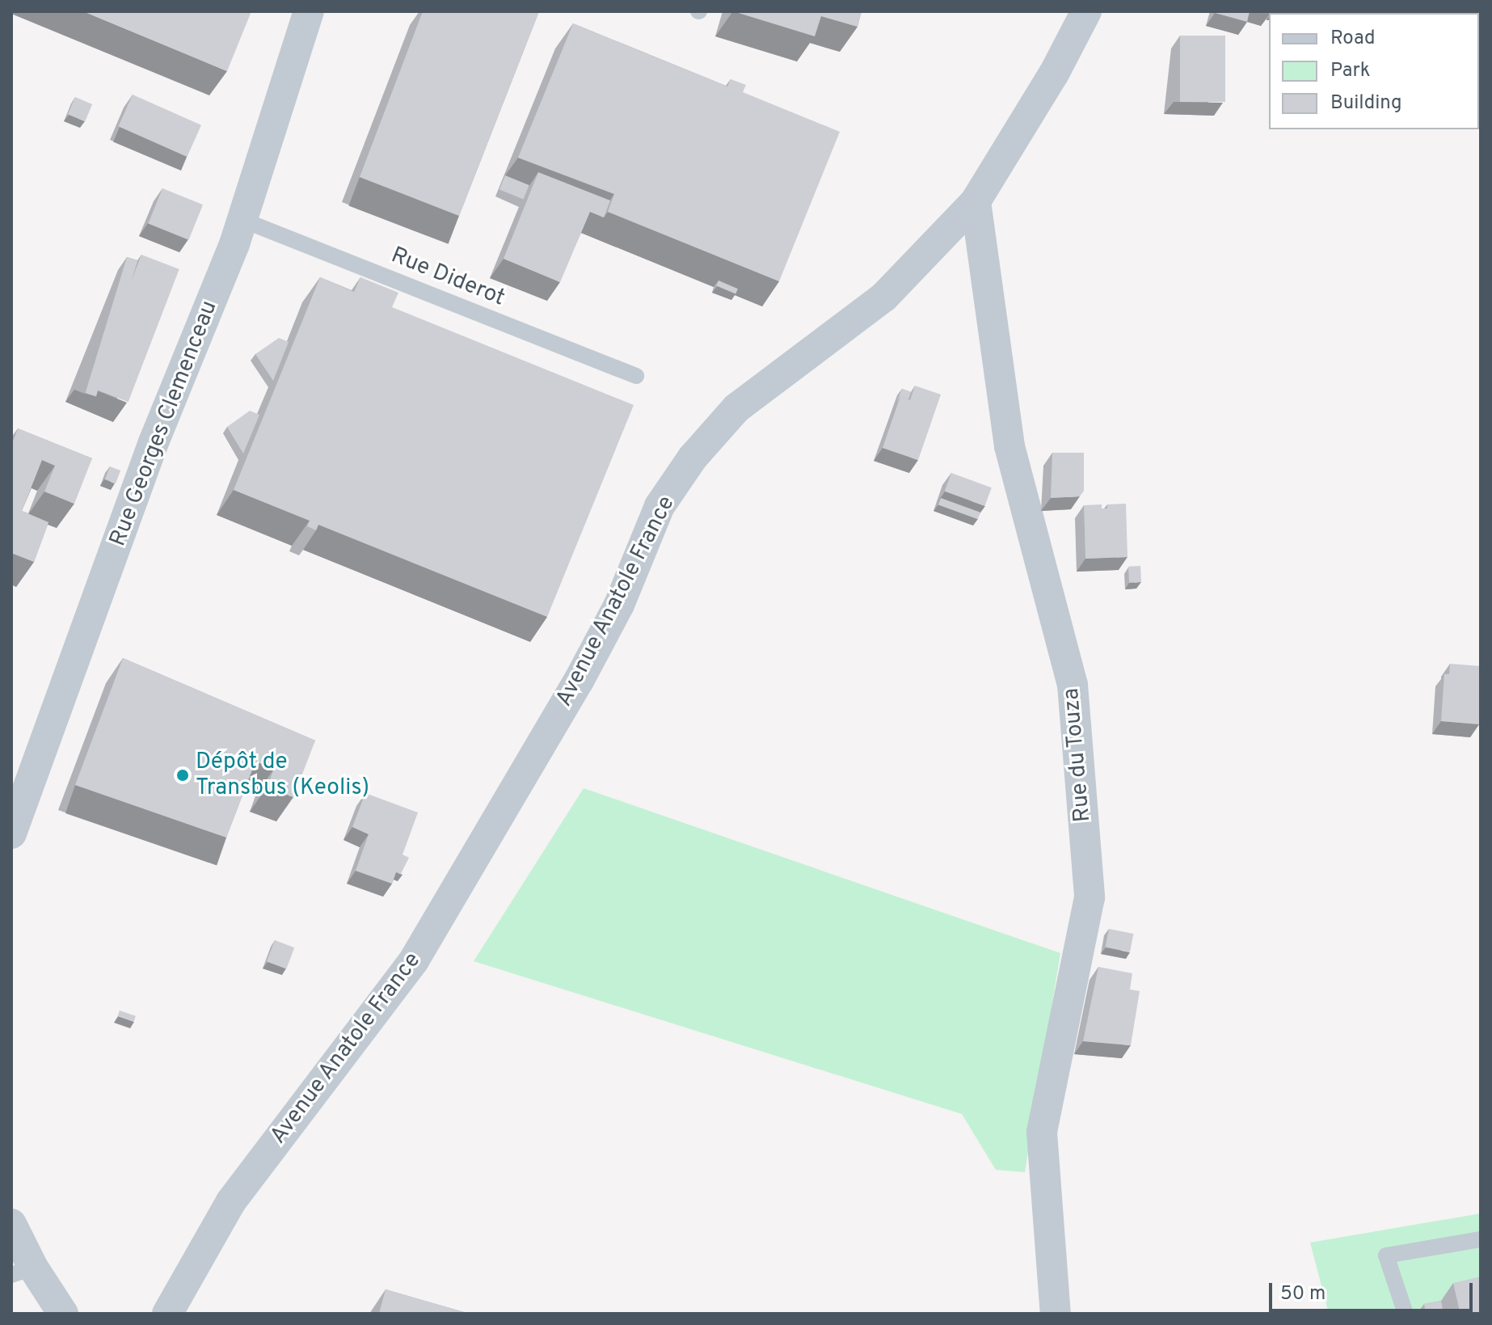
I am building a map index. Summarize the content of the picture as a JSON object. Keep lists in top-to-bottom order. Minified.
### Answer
{"streets":{"street":["Rue Georges Clemenceau","Avenue Anatole France","Rue du Touza"],"lane":["Rue Diderot"]},"crossings":[["Rue Diderot","Rue Georges Clemenceau"],["Avenue Anatole France","Rue du Touza"]],"places":["Dépôt de Transbus (Keolis)"],"legend":["Road","Park","Building"],"scale_bar":"50 m"}
